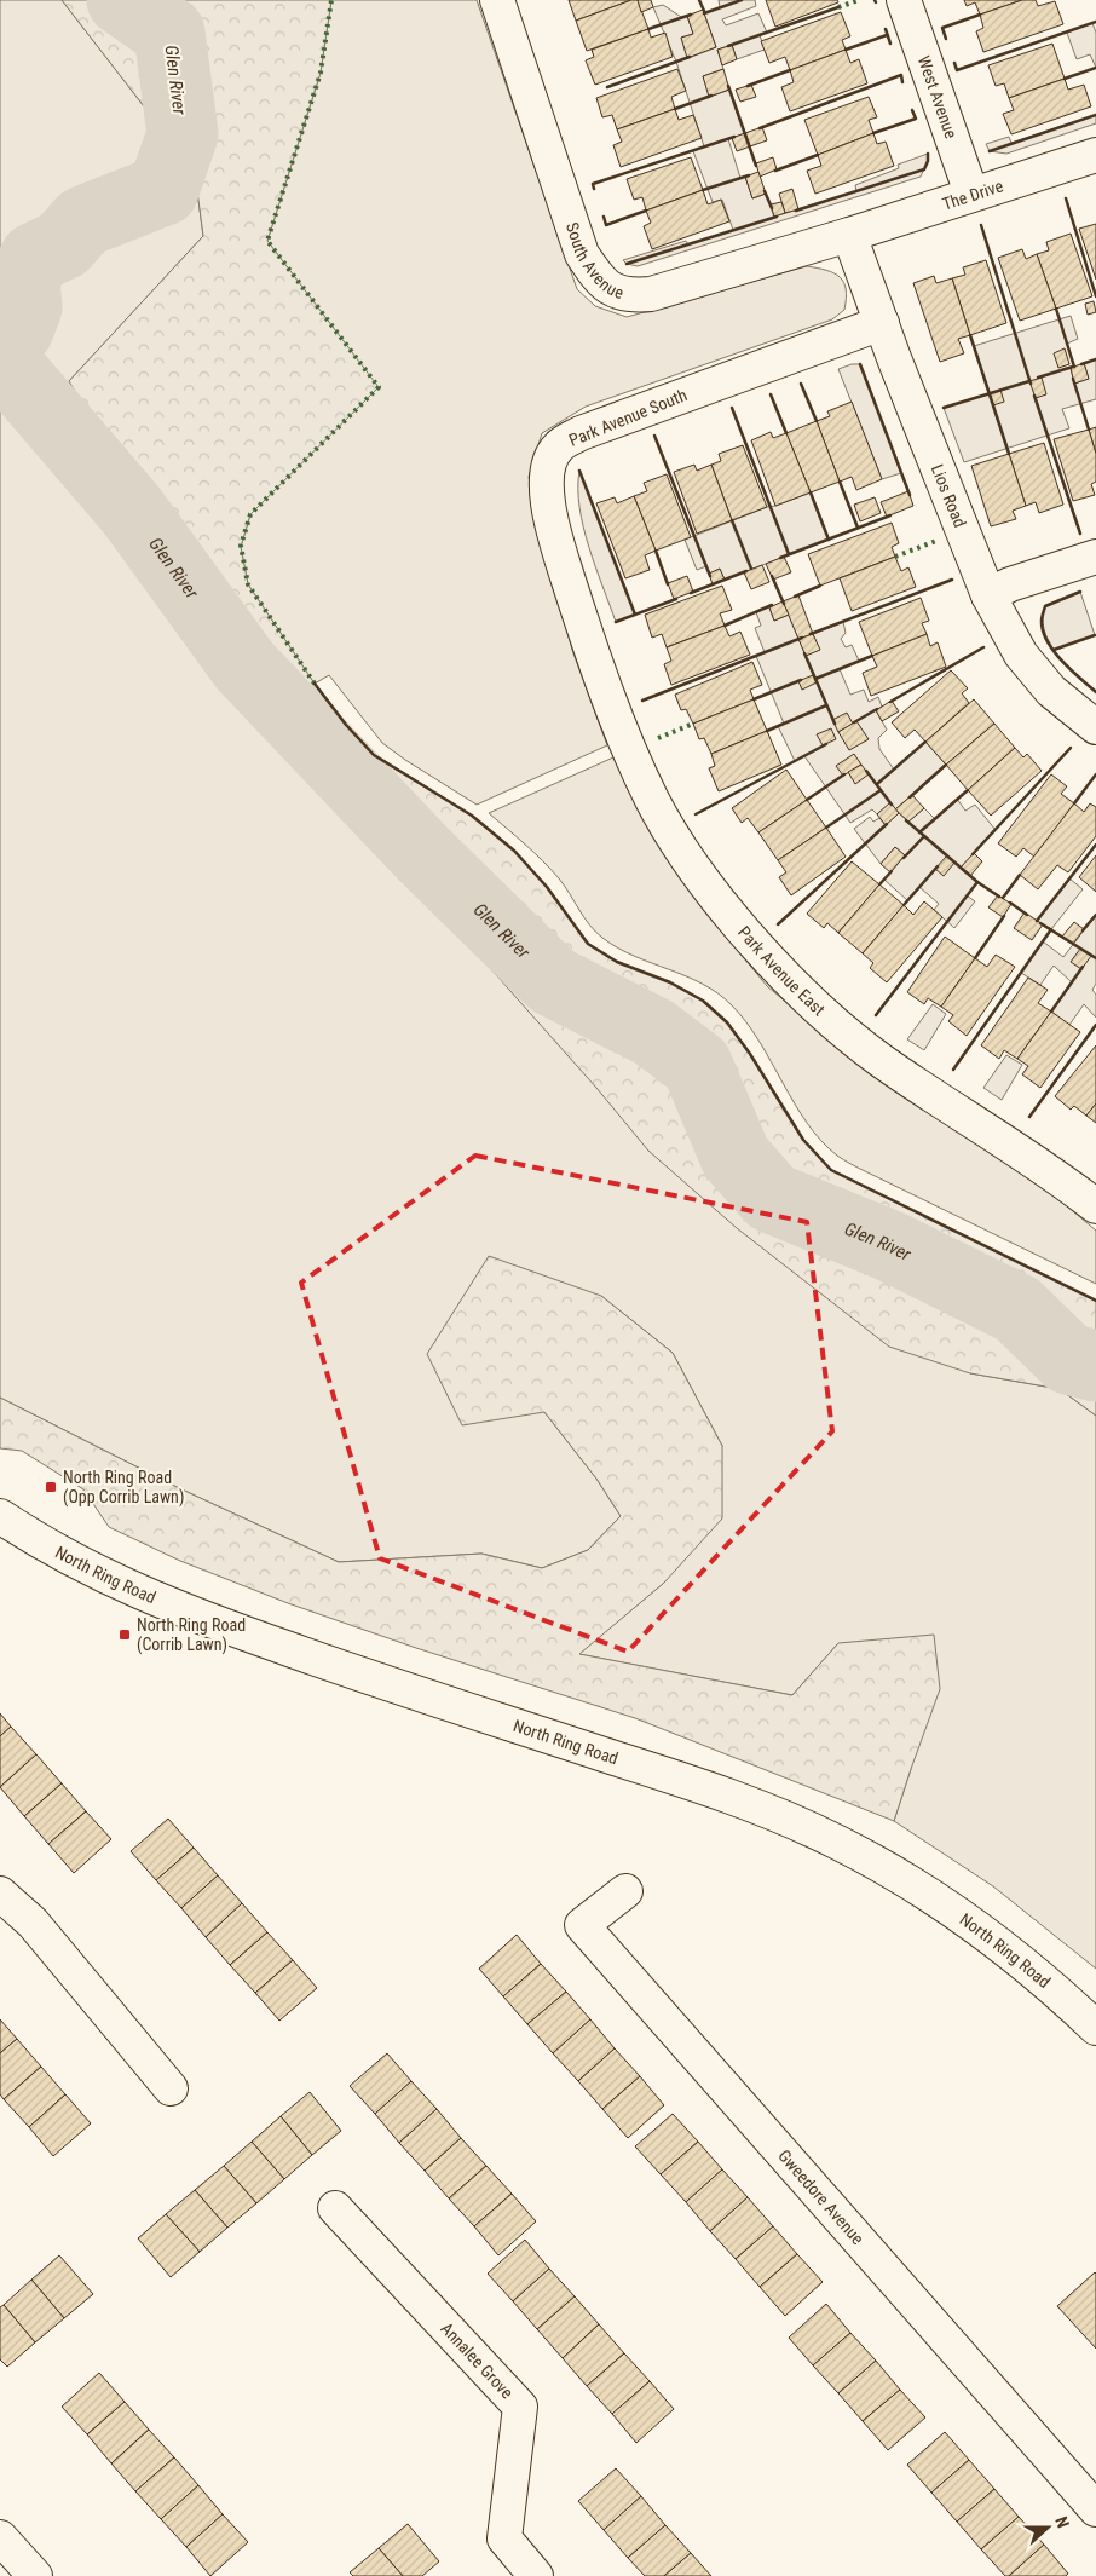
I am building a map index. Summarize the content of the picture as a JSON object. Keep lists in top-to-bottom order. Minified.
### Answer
{"streets":{"street":["West Avenue","The Drive","South Avenue","Park Avenue South","Lios Road","Park Avenue East","North Ring Road","Gweedore Avenue","Annalee Grove"]},"crossings":[["West Avenue","The Drive"],["The Drive","South Avenue"],["The Drive","Lios Road"],["South Avenue","Lios Road"],["Park Avenue South","Lios Road"],["Park Avenue South","Park Avenue East"]],"water":["Glen River"],"places":{"transit":["North Ring Road (Opp Corrib Lawn)","North Ring Road (Corrib Lawn)"]},"north":"right"}
